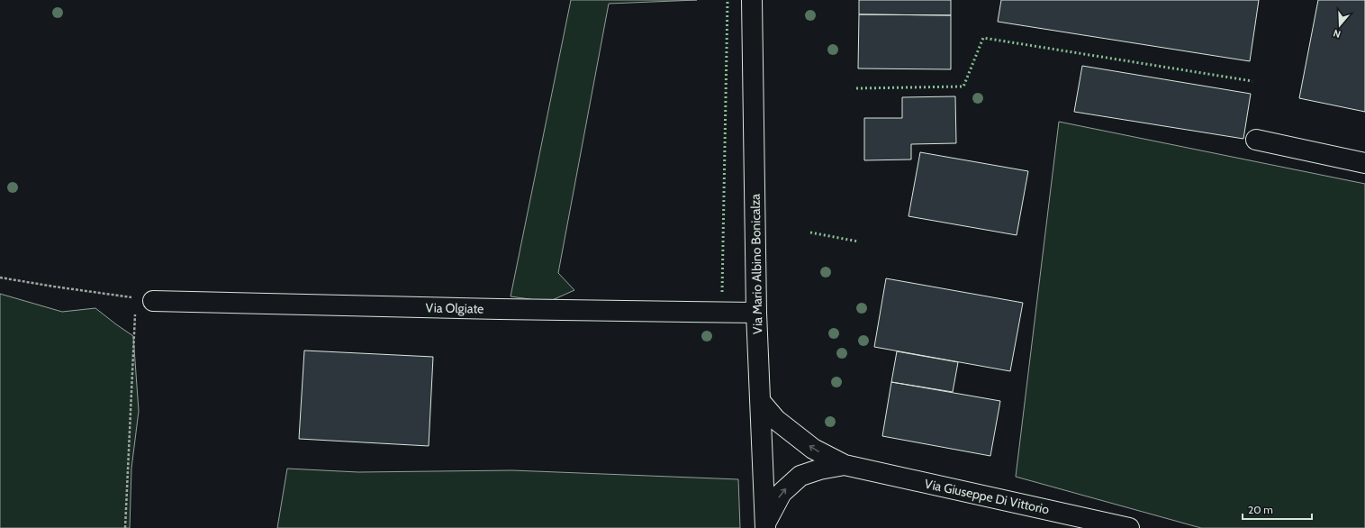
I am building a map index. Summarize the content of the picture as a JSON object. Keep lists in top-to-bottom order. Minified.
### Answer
{"streets":{"street":["Via Mario Albino Bonicalza","Via Olgiate","Via Giuseppe Di Vittorio"]},"crossings":[["Via Mario Albino Bonicalza","Via Olgiate"],["Via Mario Albino Bonicalza","Via Giuseppe Di Vittorio"]],"scale_bar":"20 m","north":"bottom"}
